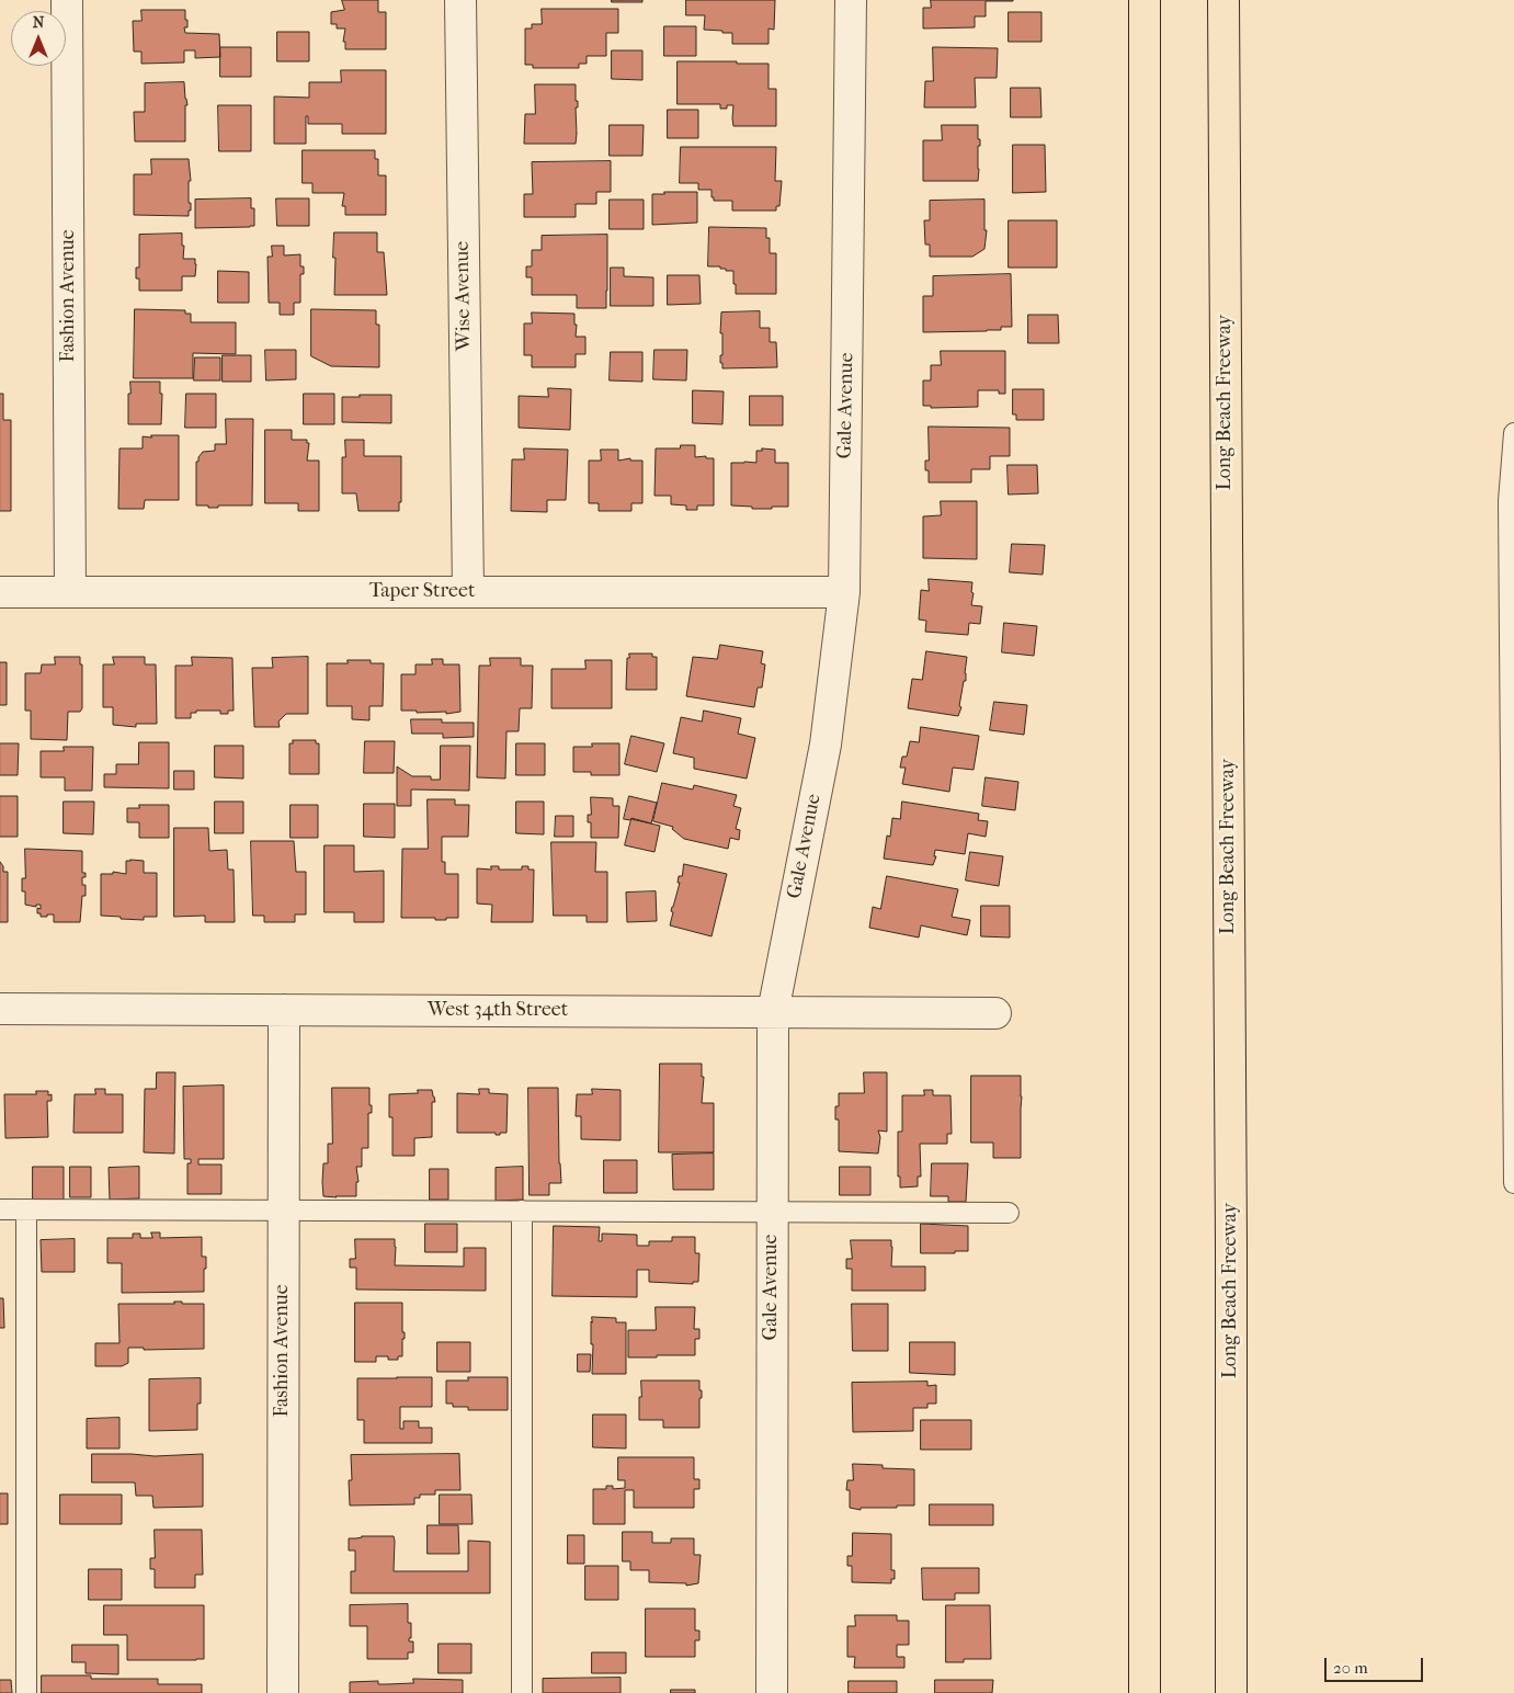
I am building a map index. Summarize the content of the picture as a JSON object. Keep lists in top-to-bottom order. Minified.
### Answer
{"streets":{"highway":["Long Beach Freeway"],"street":["Fashion Avenue","Wise Avenue","Gale Avenue","Taper Street","West 34th Street"]},"crossings":[["Fashion Avenue","Taper Street"],["Fashion Avenue","West 34th Street"],["Wise Avenue","Taper Street"],["Gale Avenue","Taper Street"],["Gale Avenue","West 34th Street"]],"scale_bar":"20 m","north":"top"}
